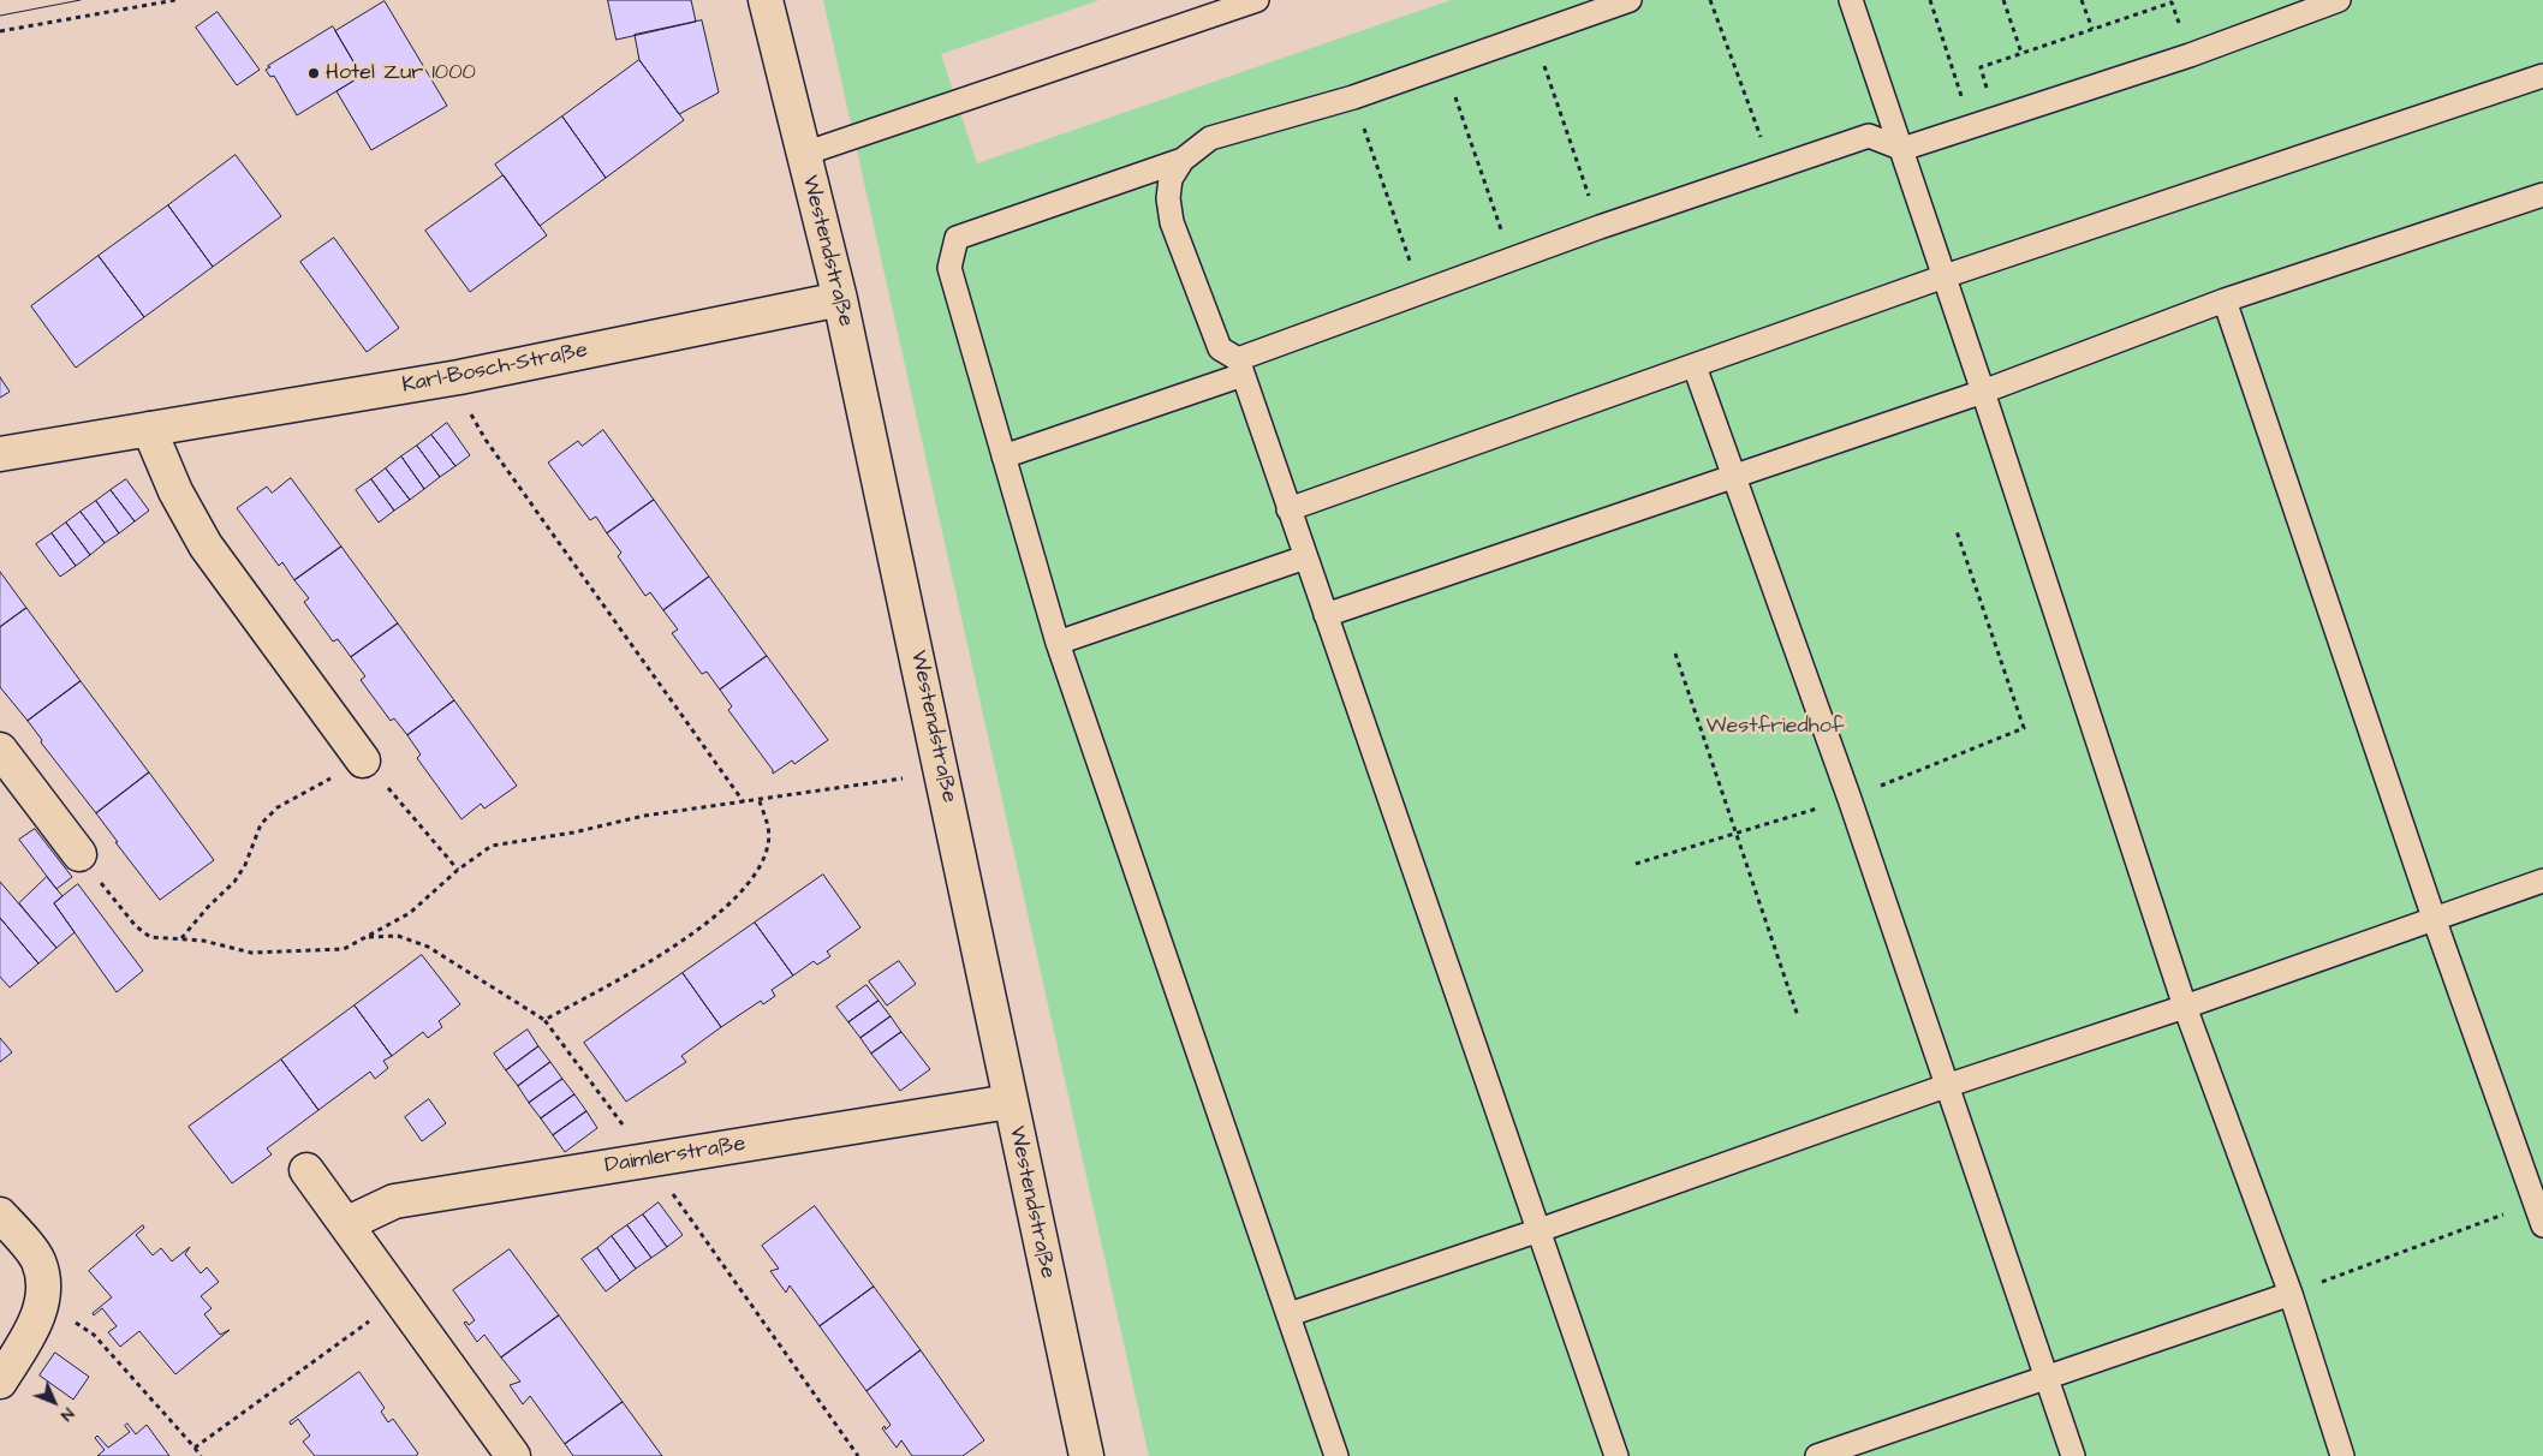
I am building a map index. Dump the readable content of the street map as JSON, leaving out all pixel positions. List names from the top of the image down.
{
  "streets": {
    "street": ["Westendstraße", "Karl-Bosch-Straße", "Daimlerstraße"]
  },
  "crossings": [
    ["Westendstraße", "Karl-Bosch-Straße"],
    ["Westendstraße", "Daimlerstraße"]
  ],
  "parks": ["Westfriedhof"],
  "places": ["Hotel Zur 1000"],
  "north": "bottom right"
}
